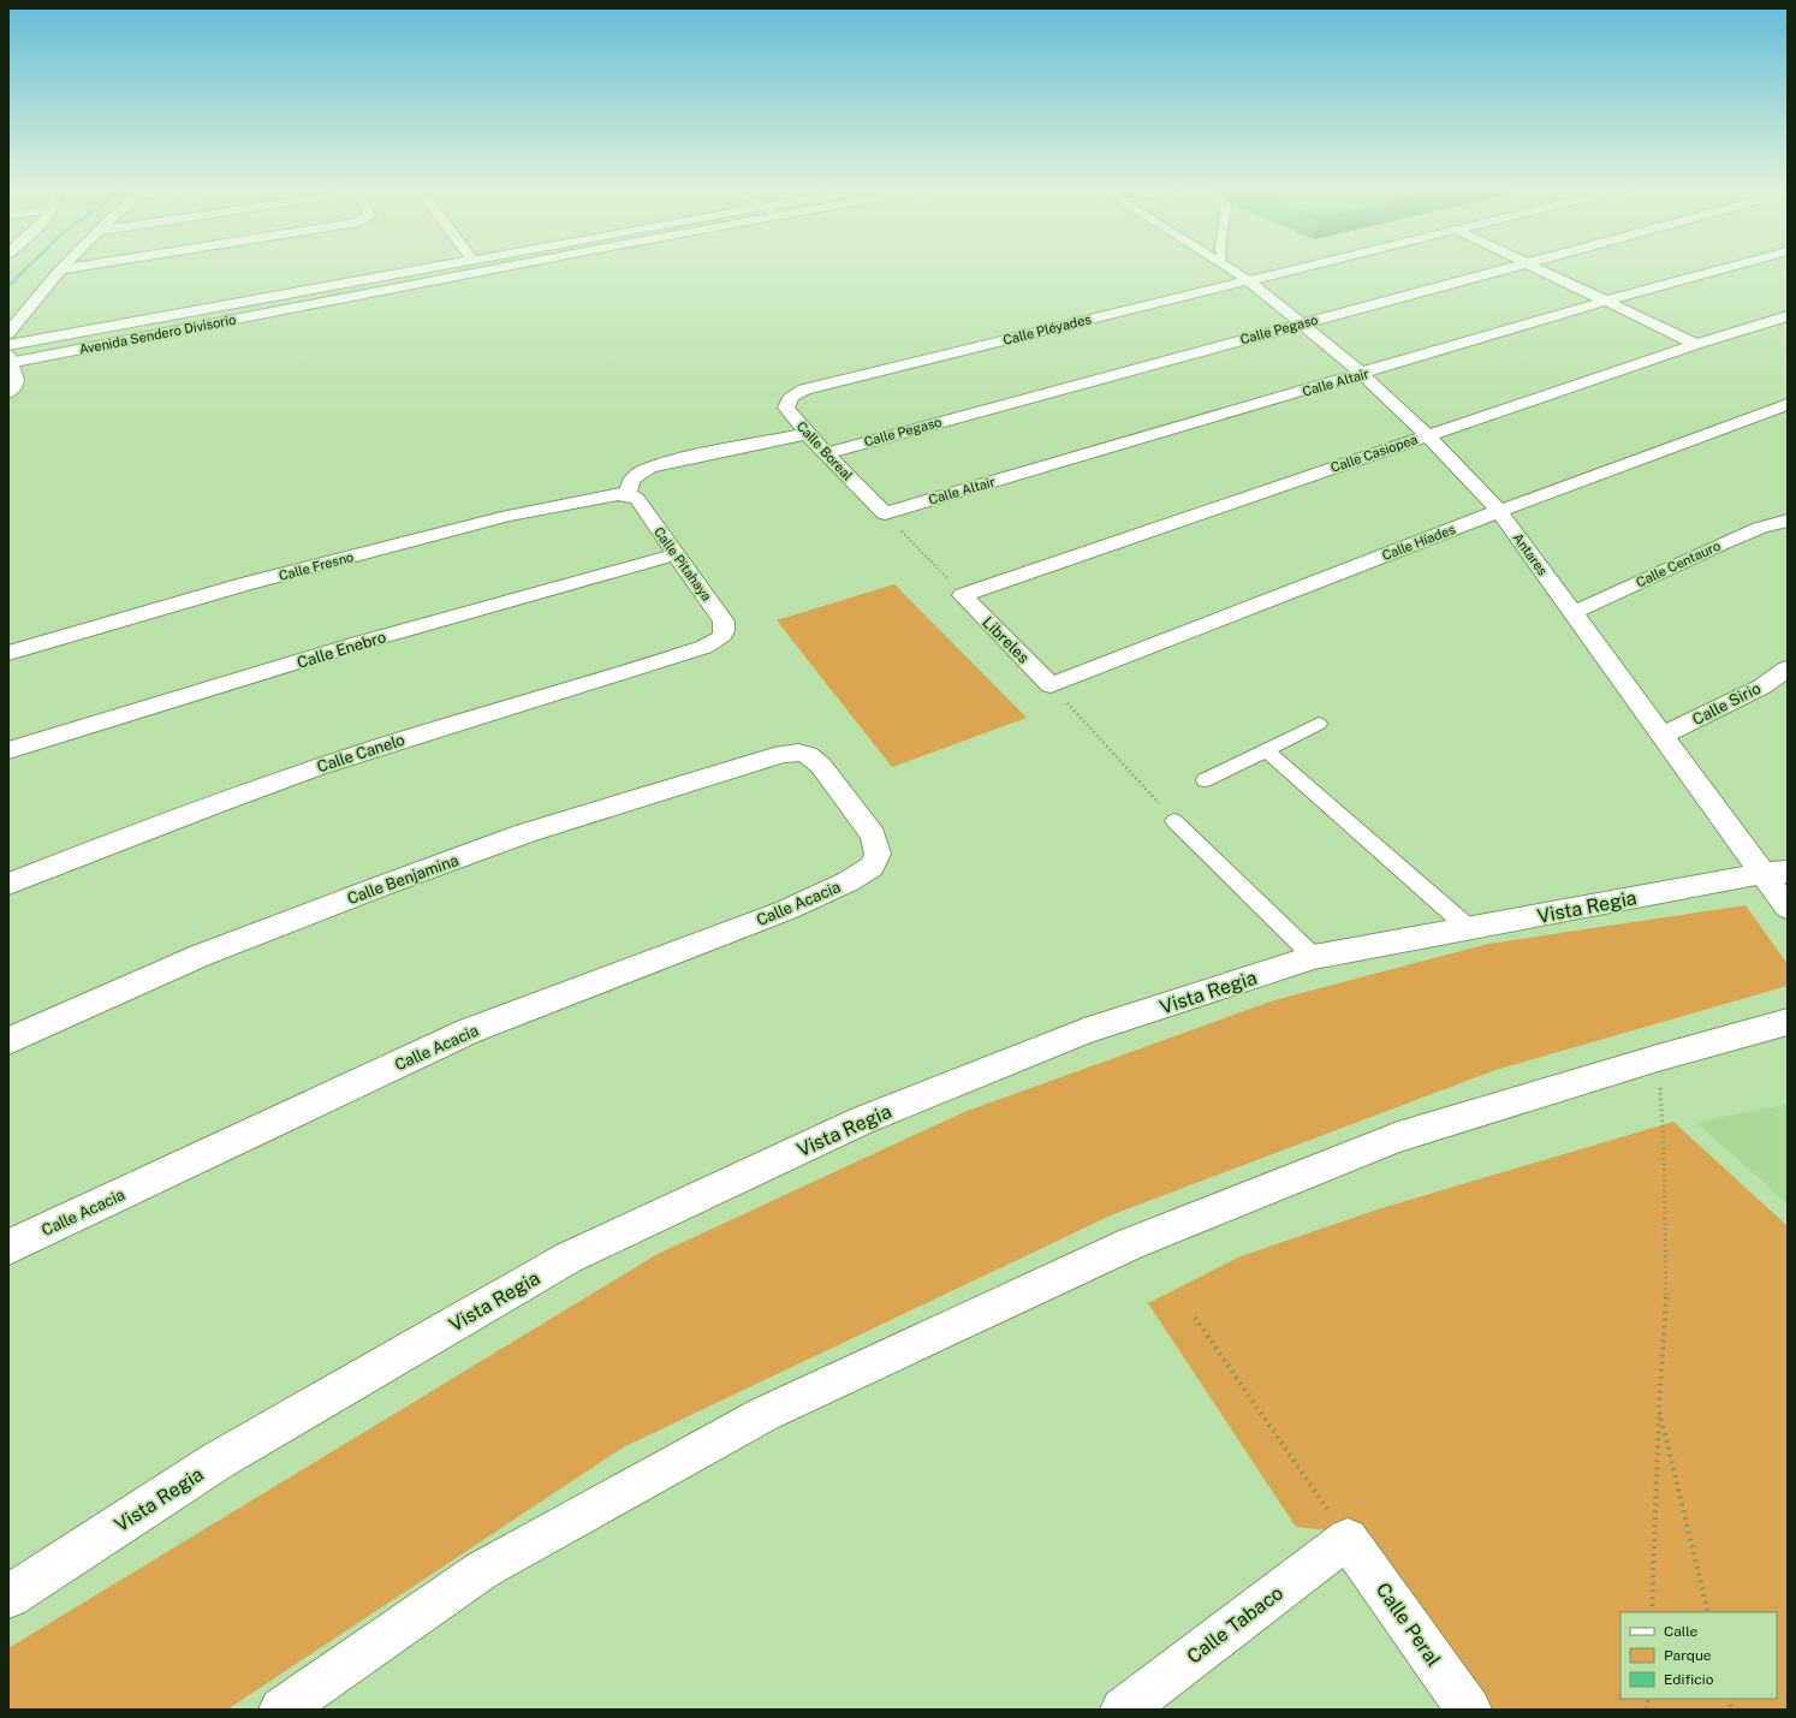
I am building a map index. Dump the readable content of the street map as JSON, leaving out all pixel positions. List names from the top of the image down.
{
  "streets": {
    "street": [
      "Calle Pléyades",
      "Calle Pegaso",
      "Avenida Sendero Divisorio",
      "Calle Altair",
      "Calle Boreal",
      "Calle Casiopea",
      "Calle Híades",
      "Antares",
      "Calle Pitahaya",
      "Calle Centauro",
      "Calle Fresno",
      "Libreles",
      "Calle Enebro",
      "Calle Sirio",
      "Calle Canelo",
      "Calle Benjamina",
      "Calle Acacia",
      "Vista Regia",
      "Calle Tabaco",
      "Calle Peral"
    ]
  },
  "crossings": [
    ["Calle Pléyades", "Calle Boreal"],
    ["Calle Pléyades", "Antares"],
    ["Calle Pegaso", "Calle Boreal"],
    ["Calle Pegaso", "Antares"],
    ["Calle Altair", "Calle Boreal"],
    ["Calle Altair", "Antares"],
    ["Calle Casiopea", "Antares"],
    ["Calle Casiopea", "Libreles"],
    ["Calle Híades", "Antares"],
    ["Calle Híades", "Libreles"],
    ["Antares", "Calle Centauro"],
    ["Antares", "Calle Sirio"],
    ["Antares", "Vista Regia"],
    ["Calle Pitahaya", "Calle Fresno"],
    ["Calle Pitahaya", "Calle Enebro"],
    ["Calle Pitahaya", "Calle Canelo"],
    ["Calle Benjamina", "Calle Acacia"],
    ["Calle Tabaco", "Calle Peral"]
  ],
  "legend": ["Calle", "Parque", "Edificio"]
}
